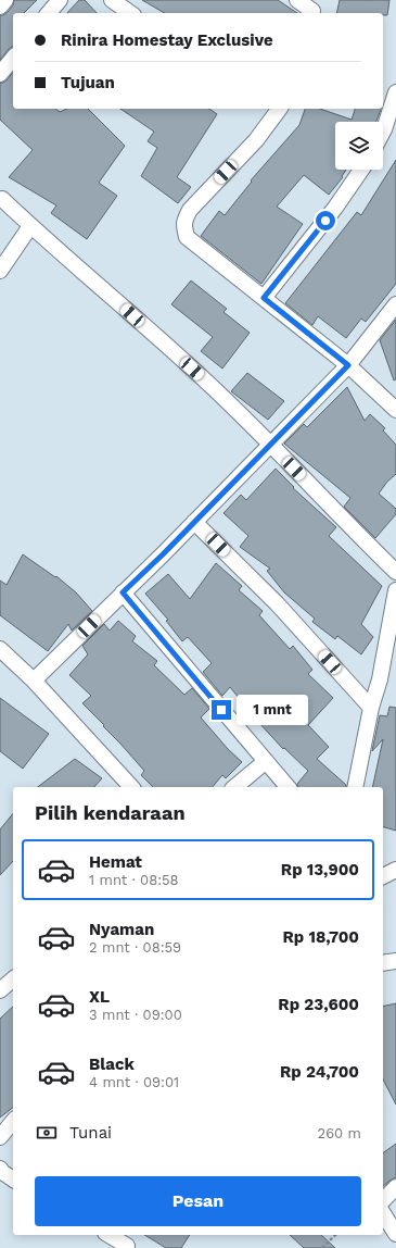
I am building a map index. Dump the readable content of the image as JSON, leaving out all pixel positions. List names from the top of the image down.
{
  "page": {
    "banner": ["Rinira Homestay Exclusive", "Tujuan"],
    "bubble": "1 mnt",
    "heading": "Pilih kendaraan",
    "list": [
      {
        "name": "Hemat",
        "note": "1 mnt · 08:58",
        "value": "Rp 13,900"
      },
      {
        "name": "Nyaman",
        "note": "2 mnt · 08:59",
        "value": "Rp 18,700"
      },
      {
        "name": "XL",
        "note": "3 mnt · 09:00",
        "value": "Rp 23,600"
      },
      {
        "name": "Black",
        "note": "4 mnt · 09:01",
        "value": "Rp 24,700"
      }
    ],
    "pay": ["Tunai", "260 m"],
    "buttons": "Pesan"
  }
}
